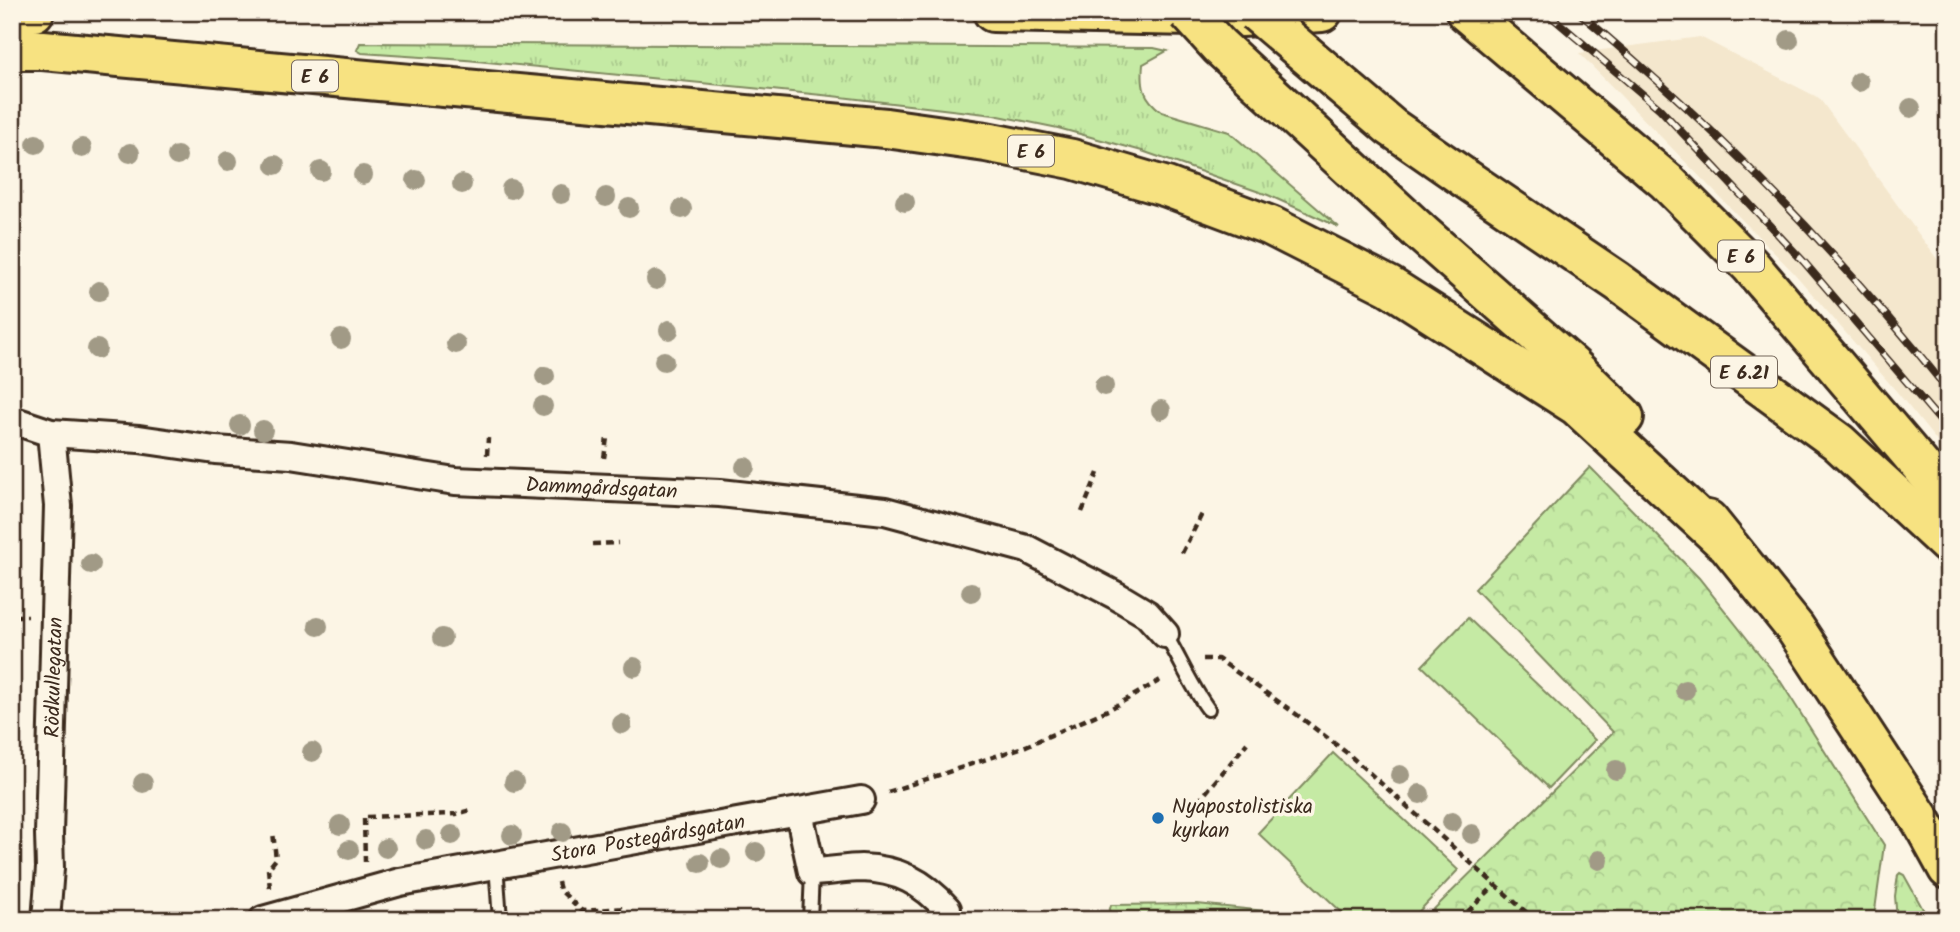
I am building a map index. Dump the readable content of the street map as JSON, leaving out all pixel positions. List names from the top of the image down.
{
  "streets": {
    "highway": ["E 6", "E 6.21"],
    "street": ["Dammgårdsgatan", "Rödkullegatan", "Stora Postegårdsgatan"]
  },
  "crossings": [
    ["Dammgårdsgatan", "Rödkullegatan"]
  ],
  "places": ["Nyapostolistiska kyrkan"]
}
